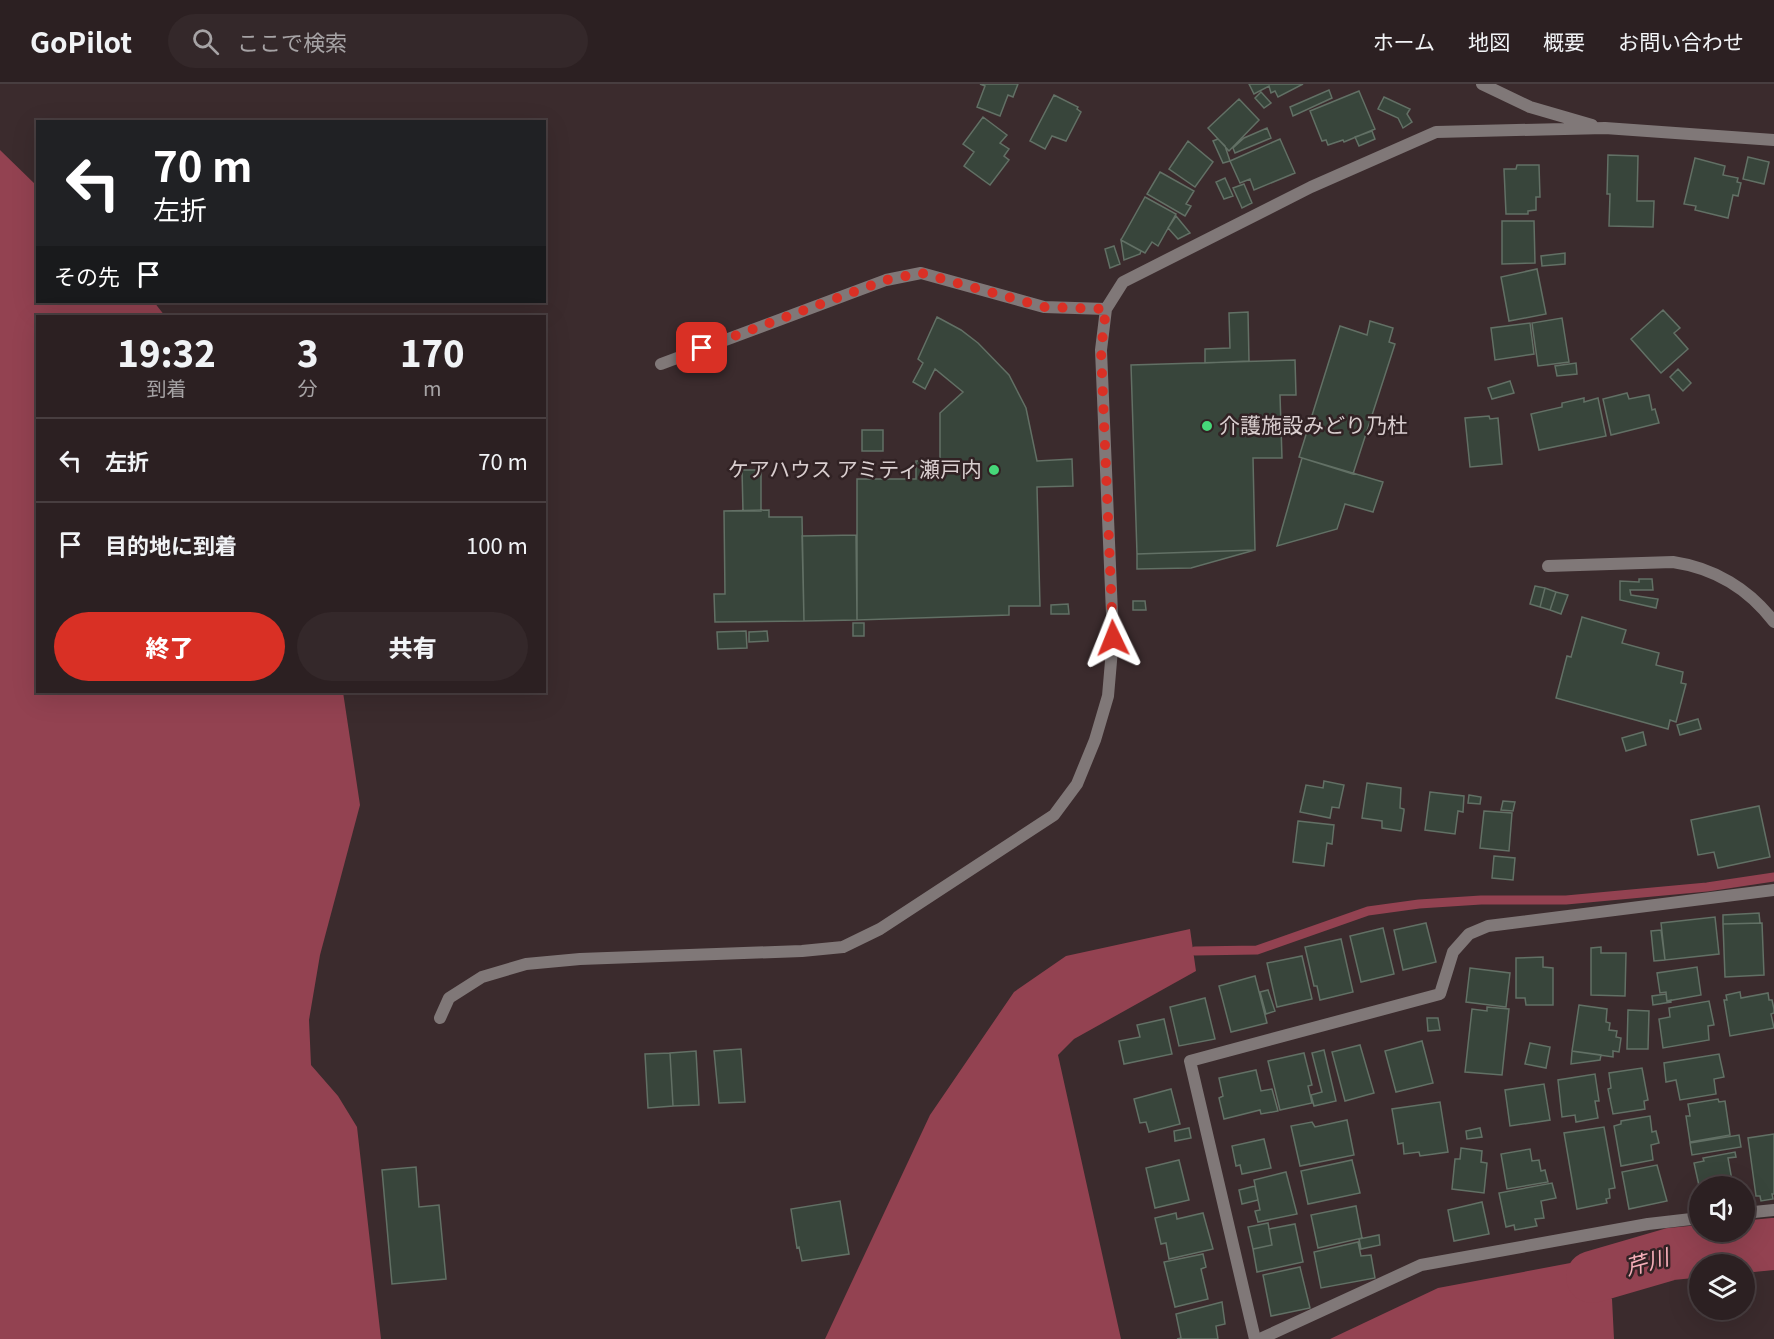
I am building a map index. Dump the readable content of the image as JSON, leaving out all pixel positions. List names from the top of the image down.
{
  "water": ["芹川"],
  "places": ["介護施設みどり乃杜", "ケアハウス アミティ瀬戸内"],
  "page": {
    "header": "GoPilot",
    "search": "ここで検索",
    "nav": [
      "ホーム",
      "地図",
      "概要",
      "お問い合わせ"
    ],
    "turn": ["70 m", "左折"],
    "then": "その先",
    "eta": [
      "19:32",
      "到着",
      "3",
      "分",
      "170",
      "m"
    ],
    "list": [
      {
        "name": "左折",
        "value": "70 m"
      },
      {
        "name": "目的地に到着",
        "value": "100 m"
      }
    ],
    "buttons": ["終了", "共有"]
  }
}
